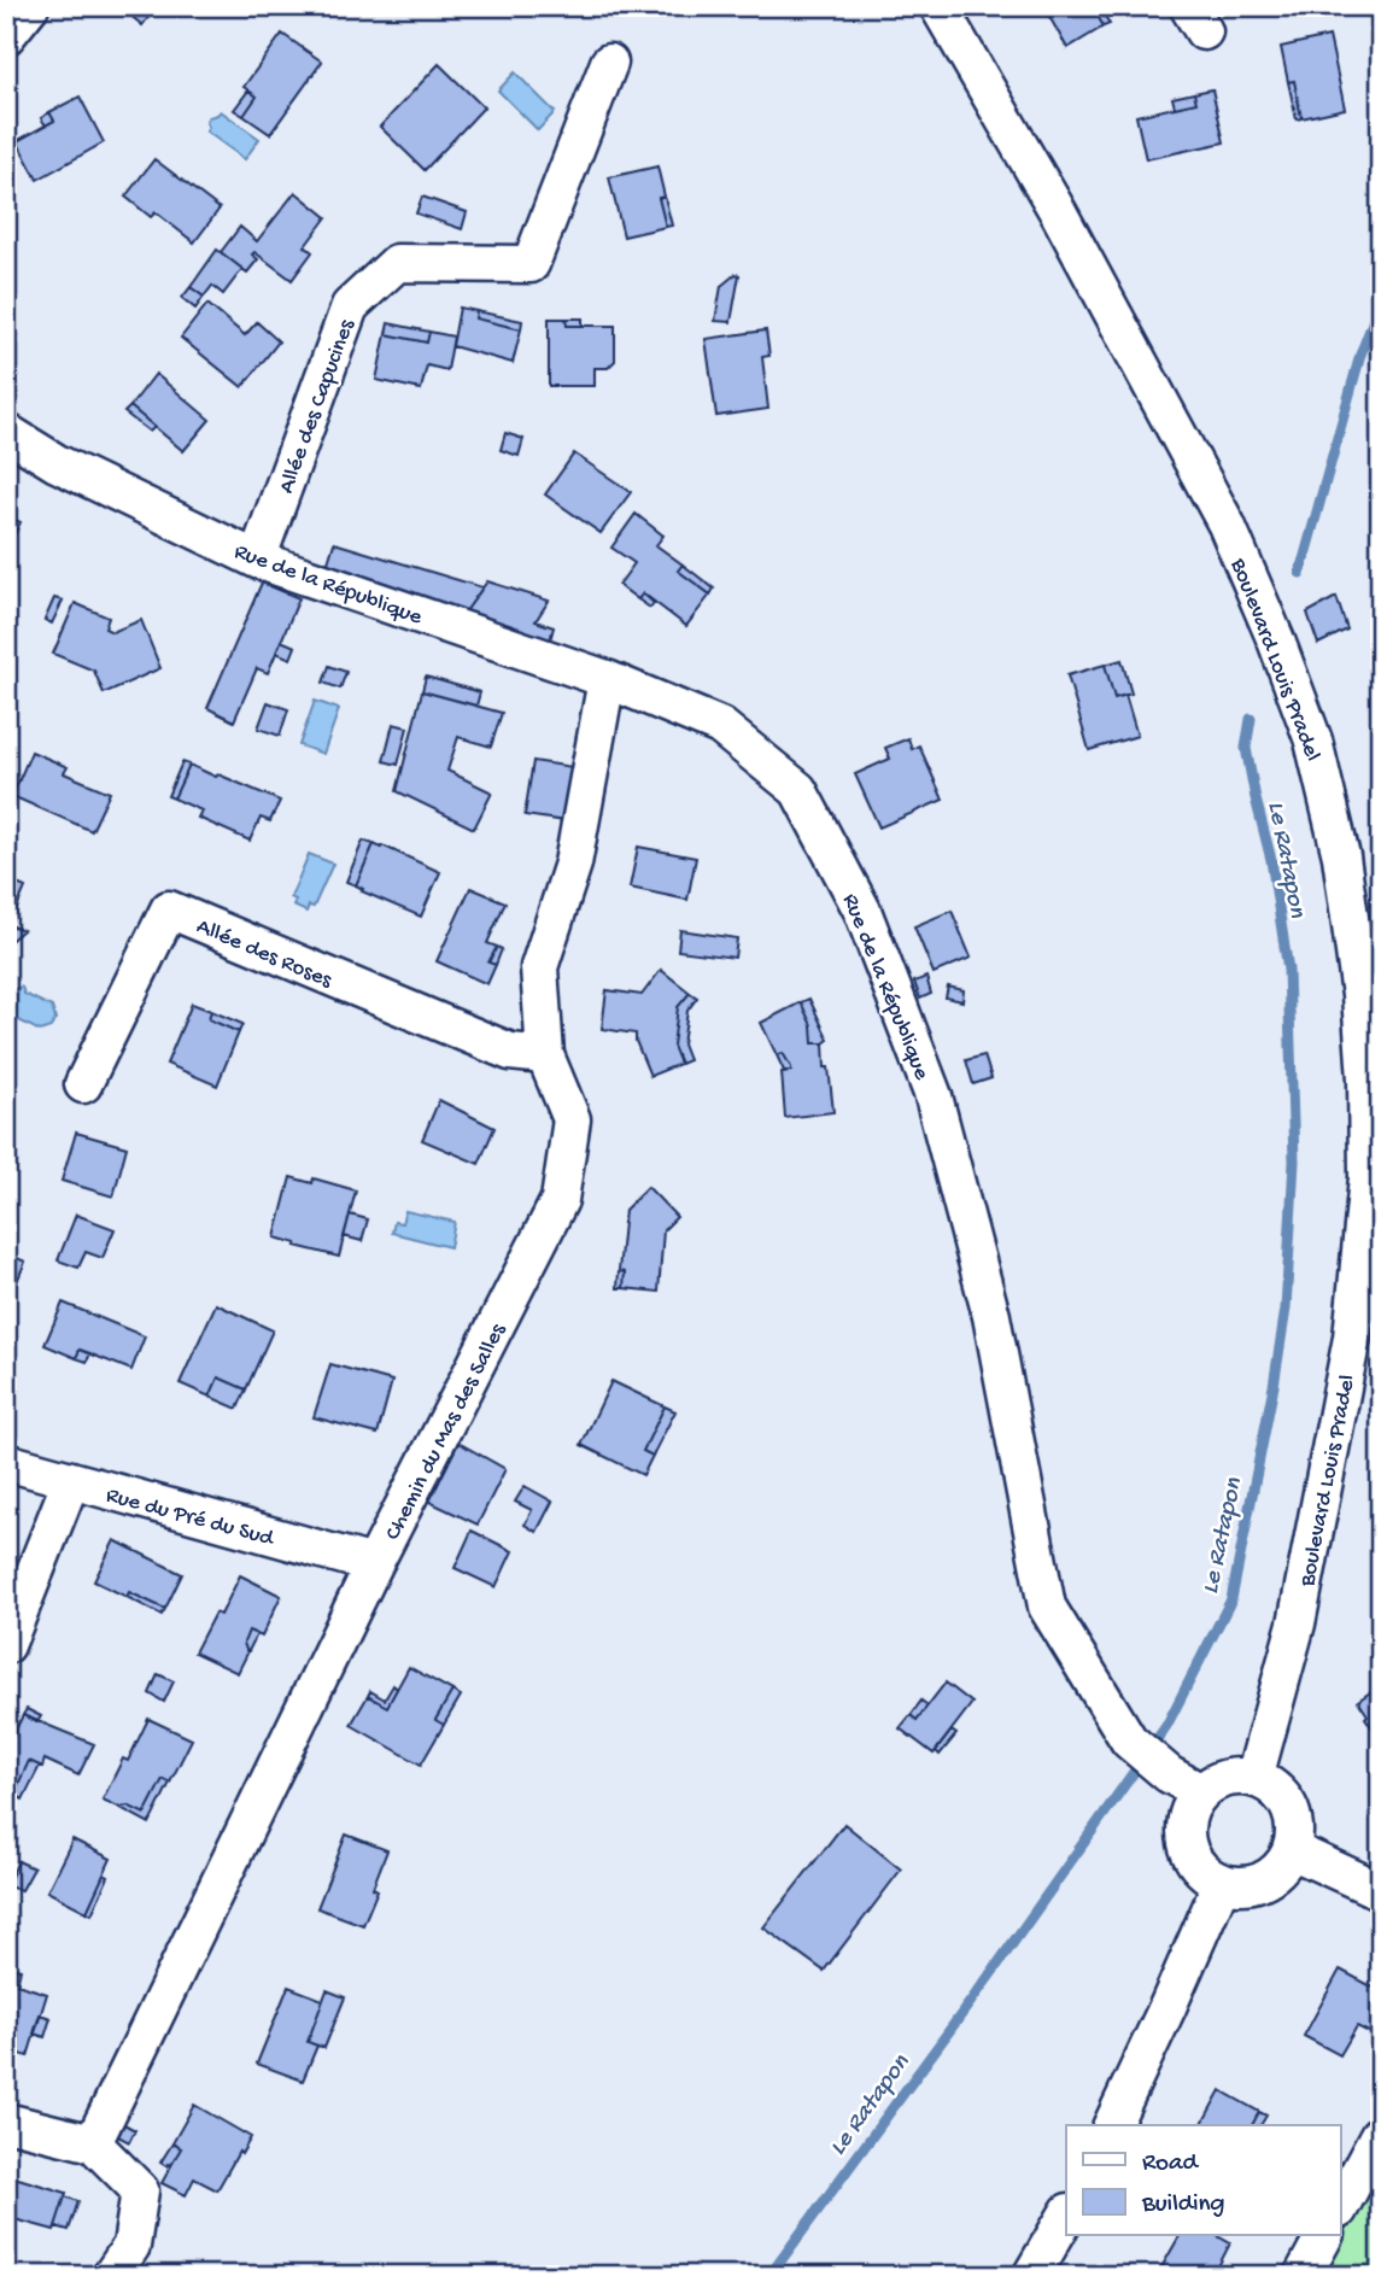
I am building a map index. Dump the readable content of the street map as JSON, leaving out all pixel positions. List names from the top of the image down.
{
  "streets": {
    "street": [
      "Allée des Capucines",
      "Rue de la République",
      "Boulevard Louis Pradel",
      "Allée des Roses",
      "Chemin du Mas des Salles",
      "Rue du Pré du Sud"
    ]
  },
  "crossings": [
    ["Allée des Capucines", "Rue de la République"],
    ["Rue de la République", "Boulevard Louis Pradel"],
    ["Rue de la République", "Chemin du Mas des Salles"],
    ["Allée des Roses", "Chemin du Mas des Salles"],
    ["Chemin du Mas des Salles", "Rue du Pré du Sud"]
  ],
  "water": ["Le Ratapon"],
  "legend": ["Road", "Building"]
}
